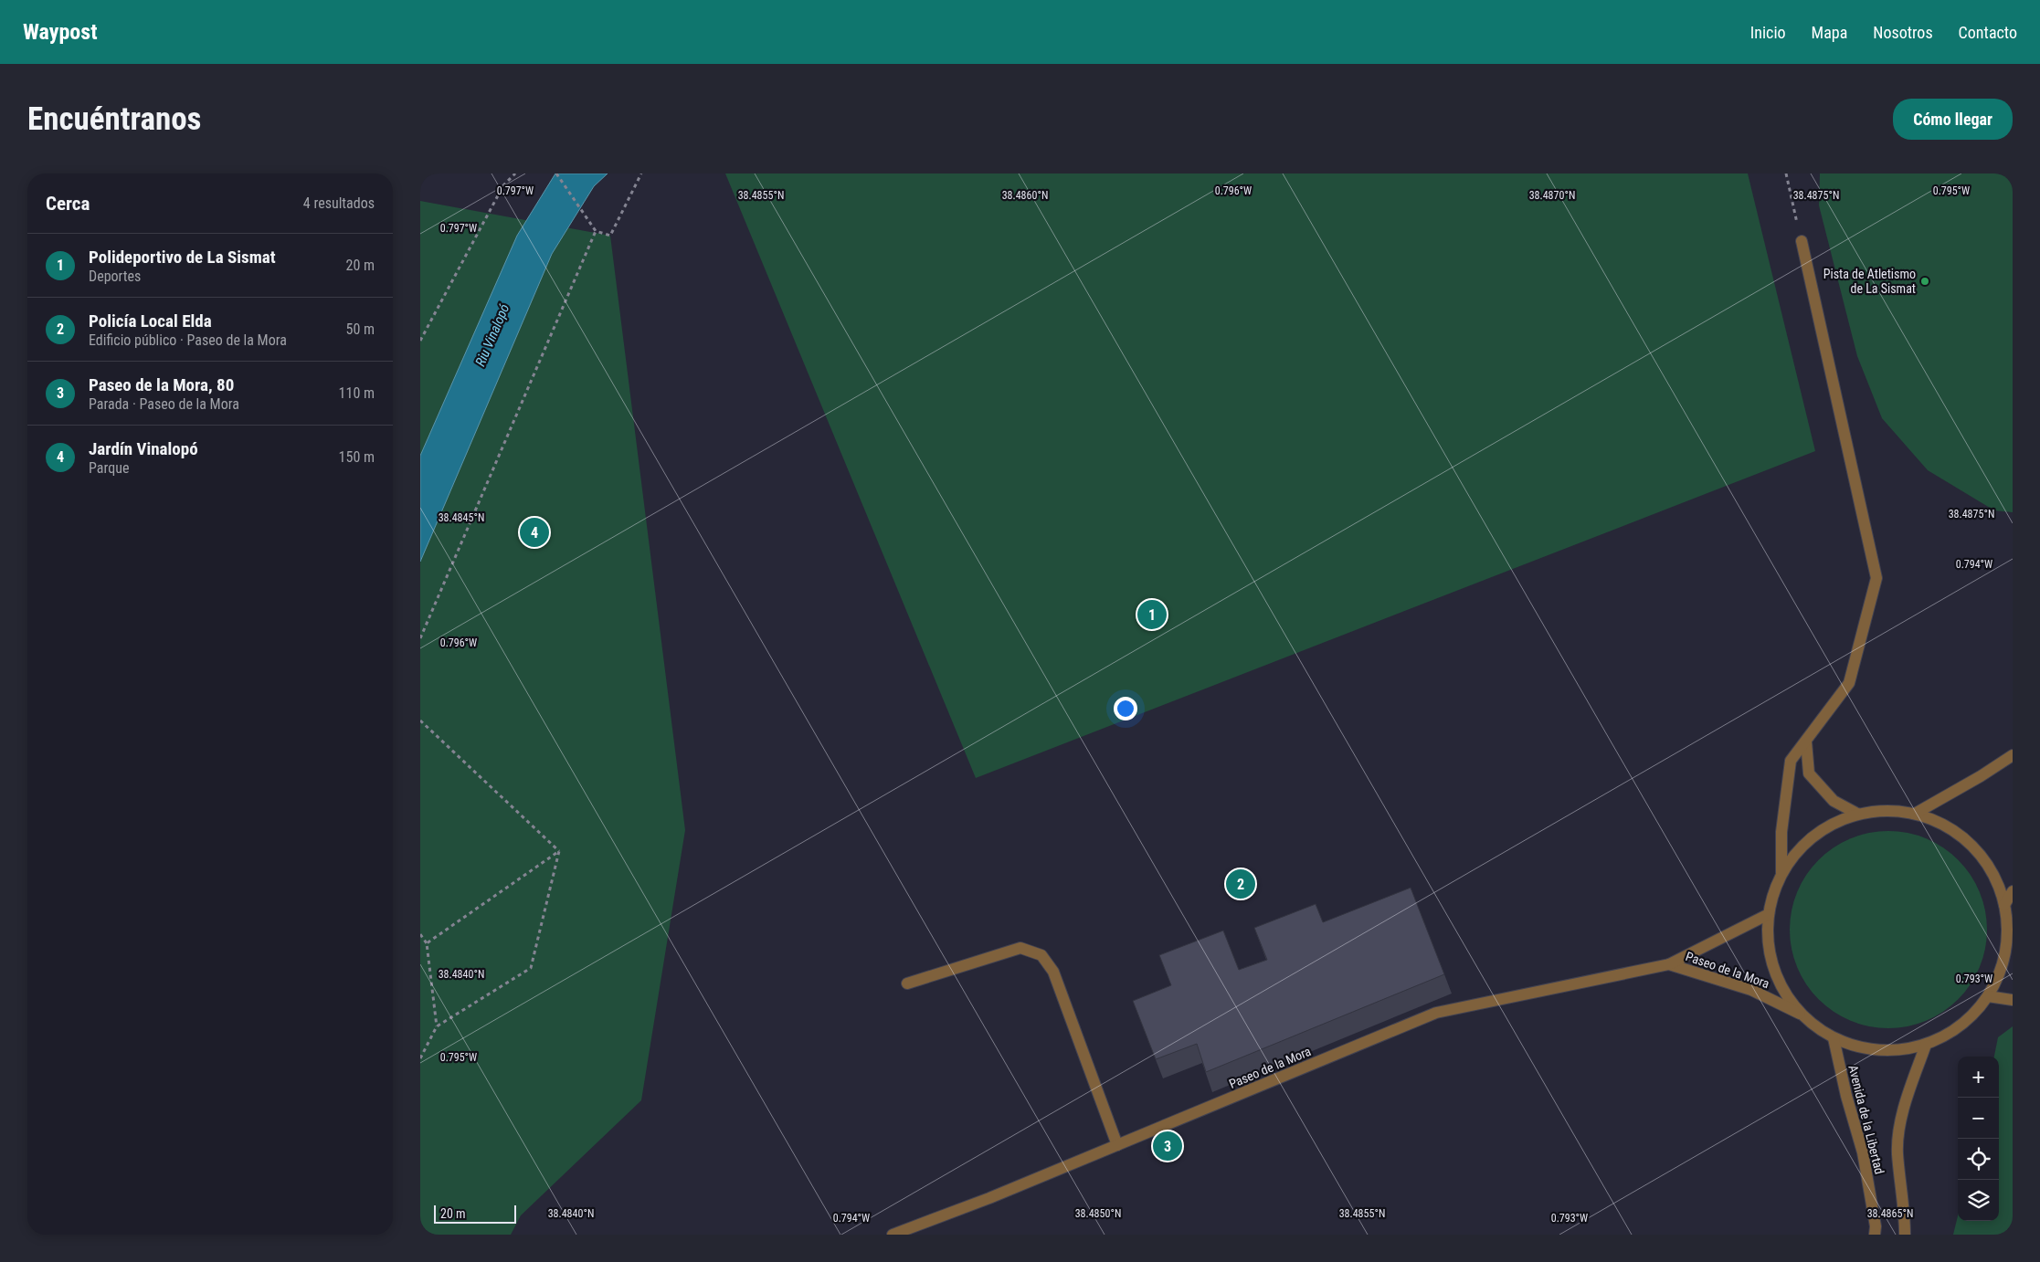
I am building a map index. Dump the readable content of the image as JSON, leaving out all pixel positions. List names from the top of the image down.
{
  "streets": {
    "street": ["Paseo de la Mora", "Avenida de la Libertad"]
  },
  "water": ["Riu Vinalopó"],
  "places": ["Pista de Atletismo de La Sismat"],
  "scale_bar": "20 m",
  "page": {
    "header": "Waypost",
    "nav": [
      "Inicio",
      "Mapa",
      "Nosotros",
      "Contacto"
    ],
    "buttons": "Cómo llegar",
    "title": "Encuéntranos",
    "heading": ["Cerca", "4 resultados"],
    "list": [
      {
        "mark": "1",
        "name": "Polideportivo de La Sismat",
        "note": "Deportes",
        "value": "20 m"
      },
      {
        "mark": "2",
        "name": "Policía Local Elda",
        "note": "Edificio público · Paseo de la Mora",
        "value": "50 m"
      },
      {
        "mark": "3",
        "name": "Paseo de la Mora, 80",
        "note": "Parada · Paseo de la Mora",
        "value": "110 m"
      },
      {
        "mark": "4",
        "name": "Jardín Vinalopó",
        "note": "Parque",
        "value": "150 m"
      }
    ],
    "pins": [
      "4",
      "1",
      "2",
      "3"
    ],
    "map_buttons": ["+", "−"],
    "scale": "20 m"
  },
  "coordinates": [
    "0.796°W",
    "0.795°W",
    "0.797°W",
    "38.4875°N",
    "38.4855°N",
    "38.4860°N",
    "38.4870°N",
    "38.4845°N",
    "0.794°W",
    "38.4840°N",
    "0.793°W",
    "38.4850°N",
    "38.4865°N"
  ]
}
